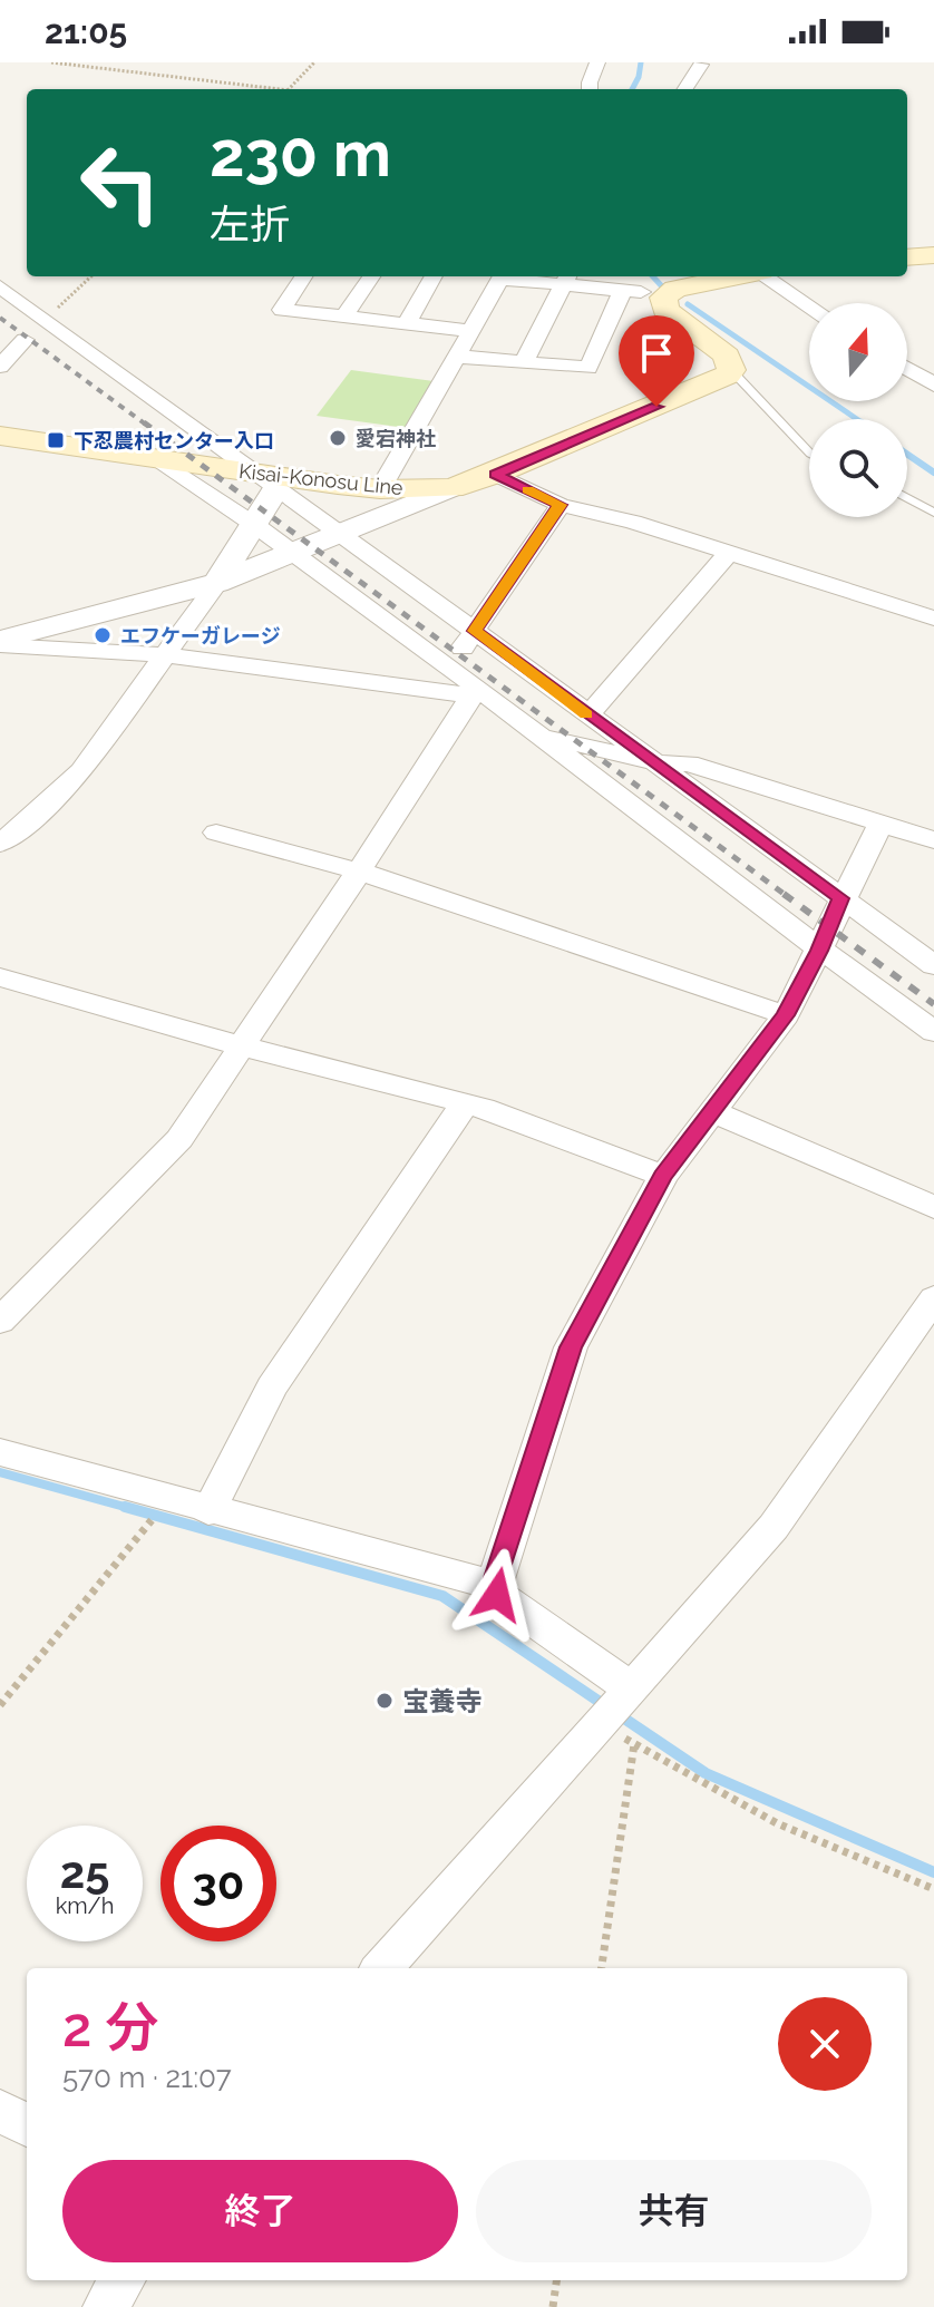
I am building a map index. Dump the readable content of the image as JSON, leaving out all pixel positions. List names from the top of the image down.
{
  "streets": {
    "main road": ["Kisai-Konosu Line"]
  },
  "places": {
    "other": ["愛宕神社", "エフケーガレージ", "宝養寺"],
    "transit": ["下忍農村センター入口"]
  },
  "north": "top",
  "page": {
    "status": "21:05",
    "turn": ["230 m", "左折"],
    "speed": "25 km/h",
    "limit": "30",
    "heading": ["2 分", "570 m · 21:07"],
    "buttons": ["終了", "共有"]
  }
}
